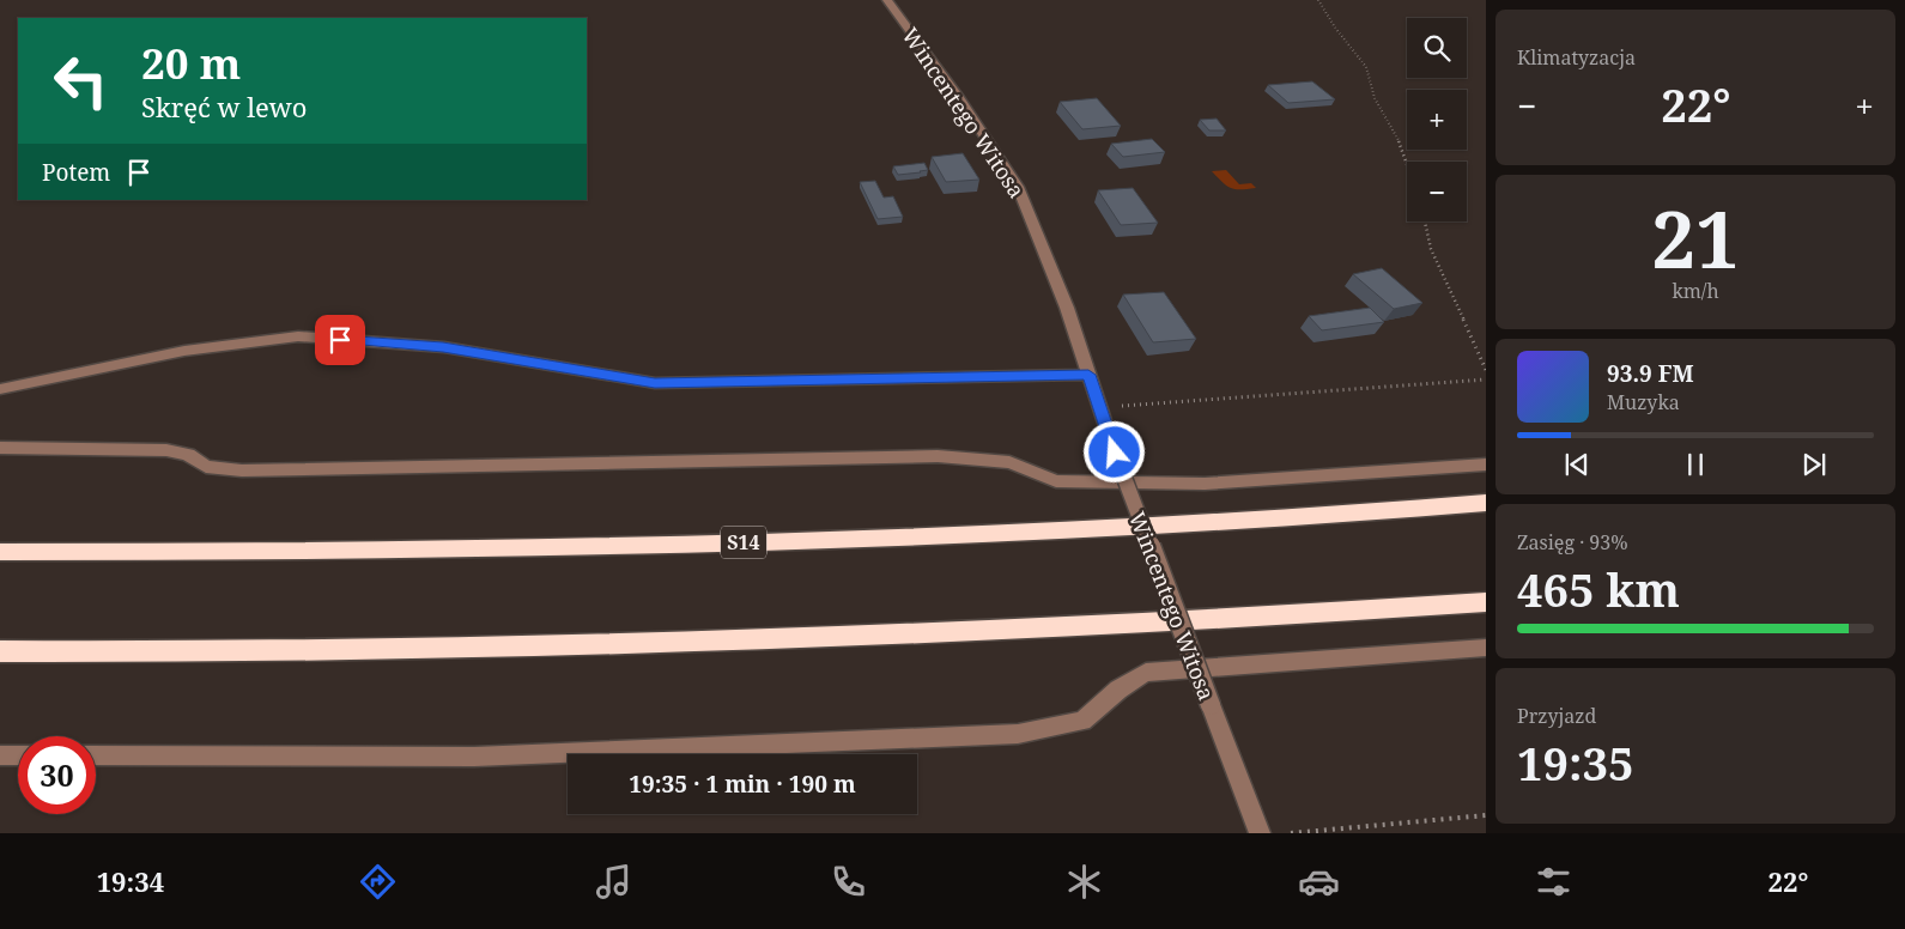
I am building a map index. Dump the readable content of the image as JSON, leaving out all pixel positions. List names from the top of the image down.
{
  "streets": {
    "highway": ["S14"],
    "street": ["Wincentego Witosa"]
  },
  "page": {
    "tile": [
      "Klimatyzacja",
      ["21", "km/h"],
      ["Zasięg · 93%", "465 km"],
      ["Przyjazd", "19:35"]
    ],
    "map_buttons": ["+", "−"],
    "turn": ["20 m", "Skręć w lewo"],
    "heat": ["−", "22°", "+"],
    "then": "Potem",
    "song": ["93.9 FM", "Muzyka"],
    "limit": "30",
    "trip": "19:35 · 1 min · 190 m",
    "tabs": ["19:34", "22°"]
  }
}
